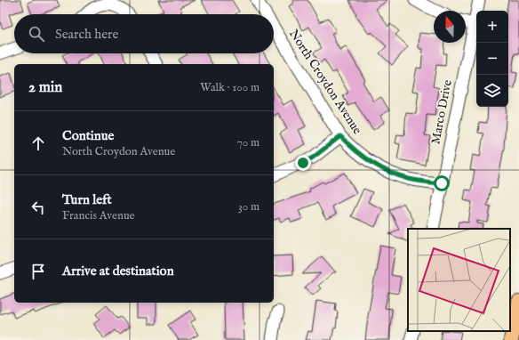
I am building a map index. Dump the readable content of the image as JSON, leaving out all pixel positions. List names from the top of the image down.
{
  "streets": {
    "street": ["North Croydon Avenue", "Marco Drive"]
  },
  "crossings": [
    ["North Croydon Avenue", "Marco Drive"]
  ],
  "north": "top",
  "page": {
    "map_buttons": ["+", "−"],
    "search": "Search here",
    "heading": ["2 min", "Walk · 100 m"],
    "list": [
      ["Continue", "North Croydon Avenue", "70 m"],
      ["Turn left", "Francis Avenue", "30 m"],
      "Arrive at destination"
    ]
  }
}
